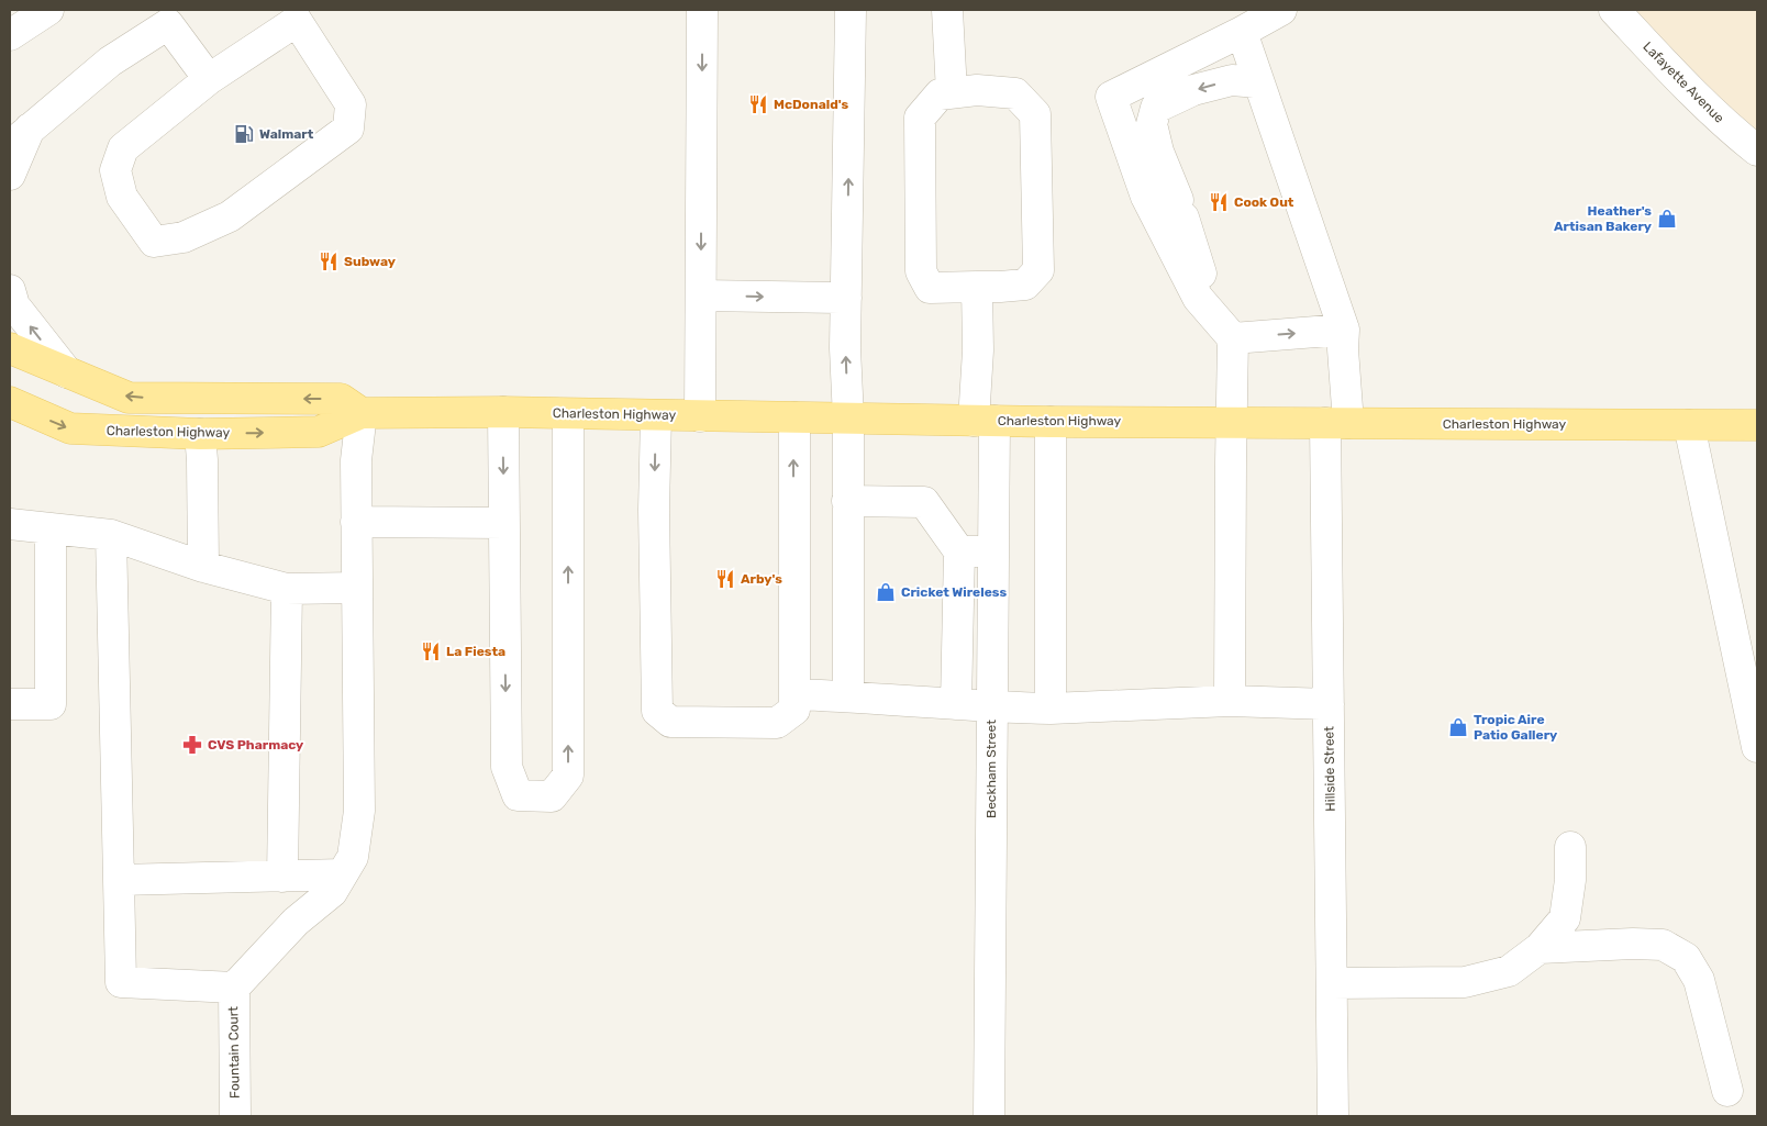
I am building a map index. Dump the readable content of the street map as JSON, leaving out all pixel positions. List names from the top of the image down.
{
  "streets": {
    "main road": ["Charleston Highway"],
    "street": [
      "Lafayette Avenue",
      "Beckham Street",
      "Hillside Street",
      "Fountain Court"
    ]
  },
  "crossings": [
    ["Charleston Highway", "Beckham Street"],
    ["Charleston Highway", "Hillside Street"]
  ],
  "places": {
    "restaurant": [
      "McDonald's",
      "Cook Out",
      "Subway",
      "Arby's",
      "La Fiesta"
    ],
    "fuel station": ["Walmart"],
    "shop": ["Heather's Artisan Bakery", "Cricket Wireless", "Tropic Aire Patio Gallery"],
    "pharmacy": ["CVS Pharmacy"]
  }
}
